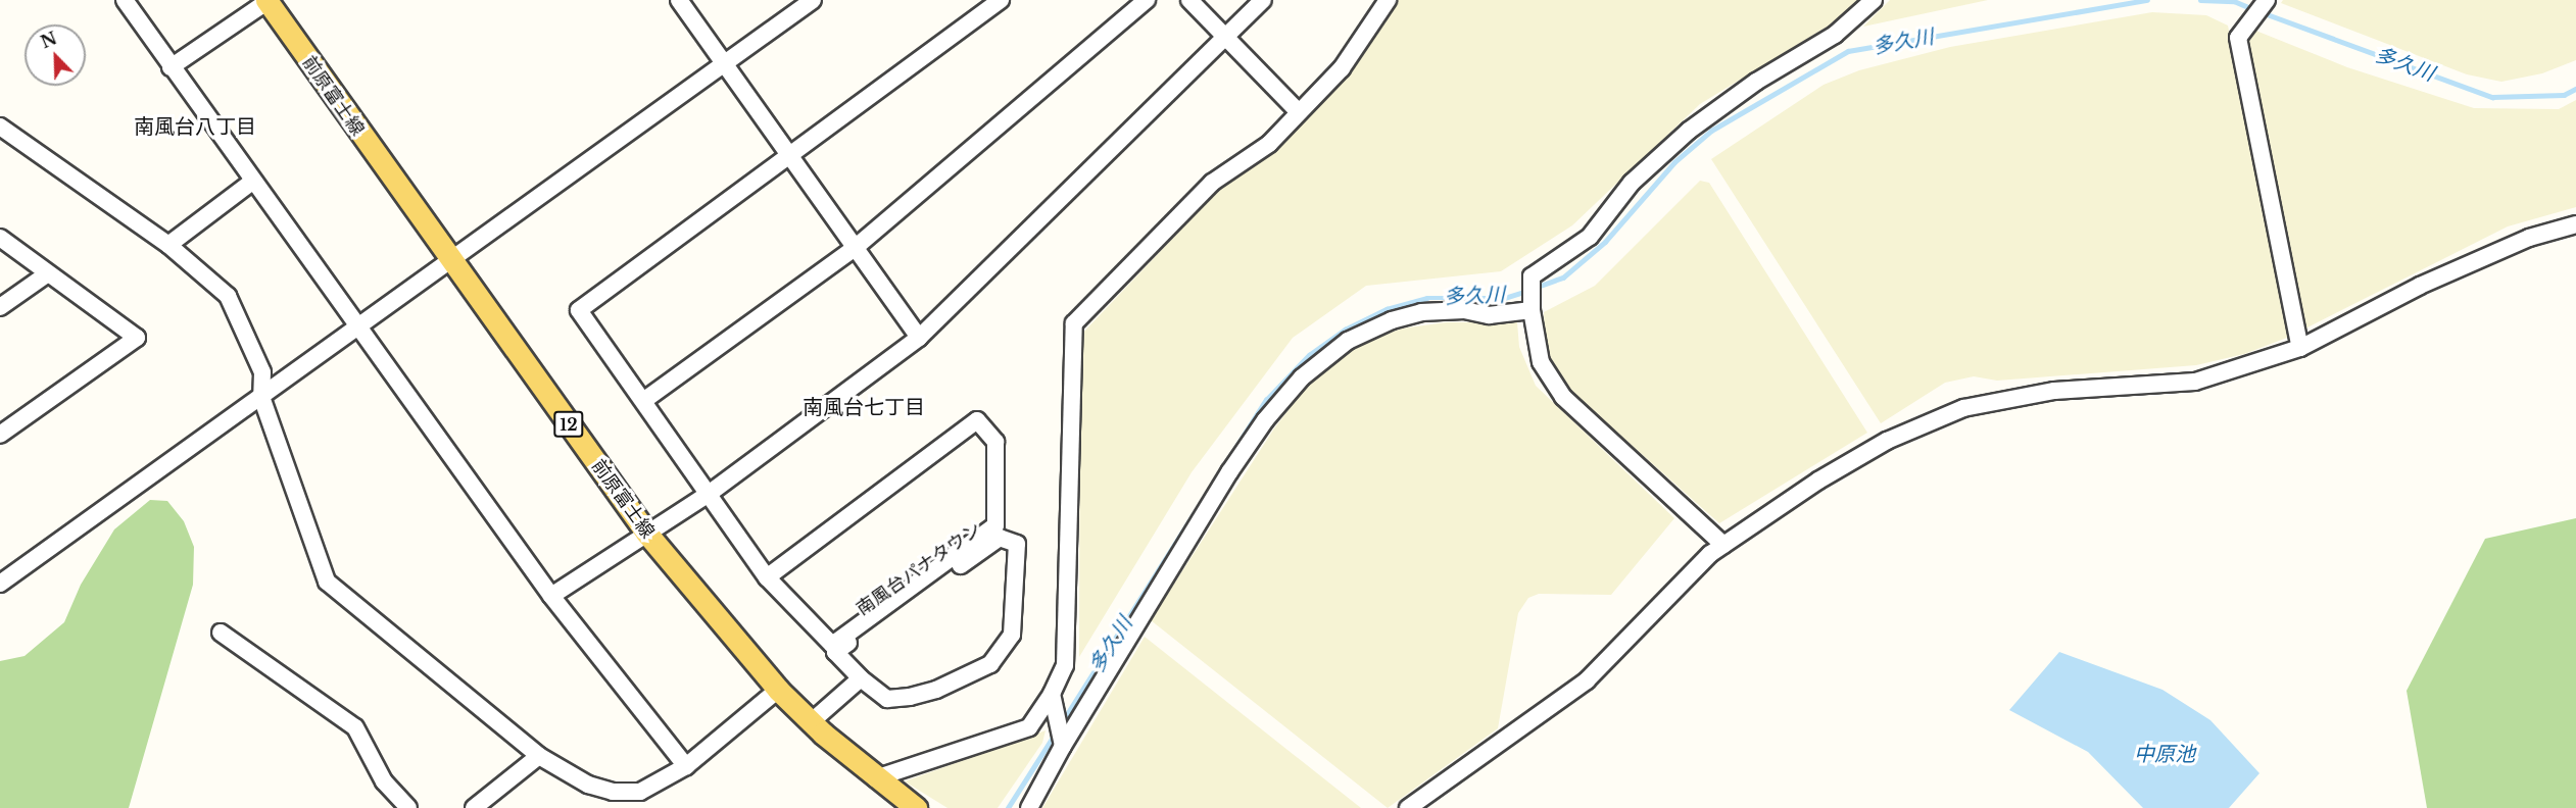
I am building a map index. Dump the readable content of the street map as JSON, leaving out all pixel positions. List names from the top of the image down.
{
  "streets": {
    "main road": ["前原富士線", "12"],
    "street": ["南風台パナタウン"]
  },
  "districts": ["南風台八丁目", "南風台七丁目"],
  "water": ["多久川", "中原池"],
  "north": "top left"
}
